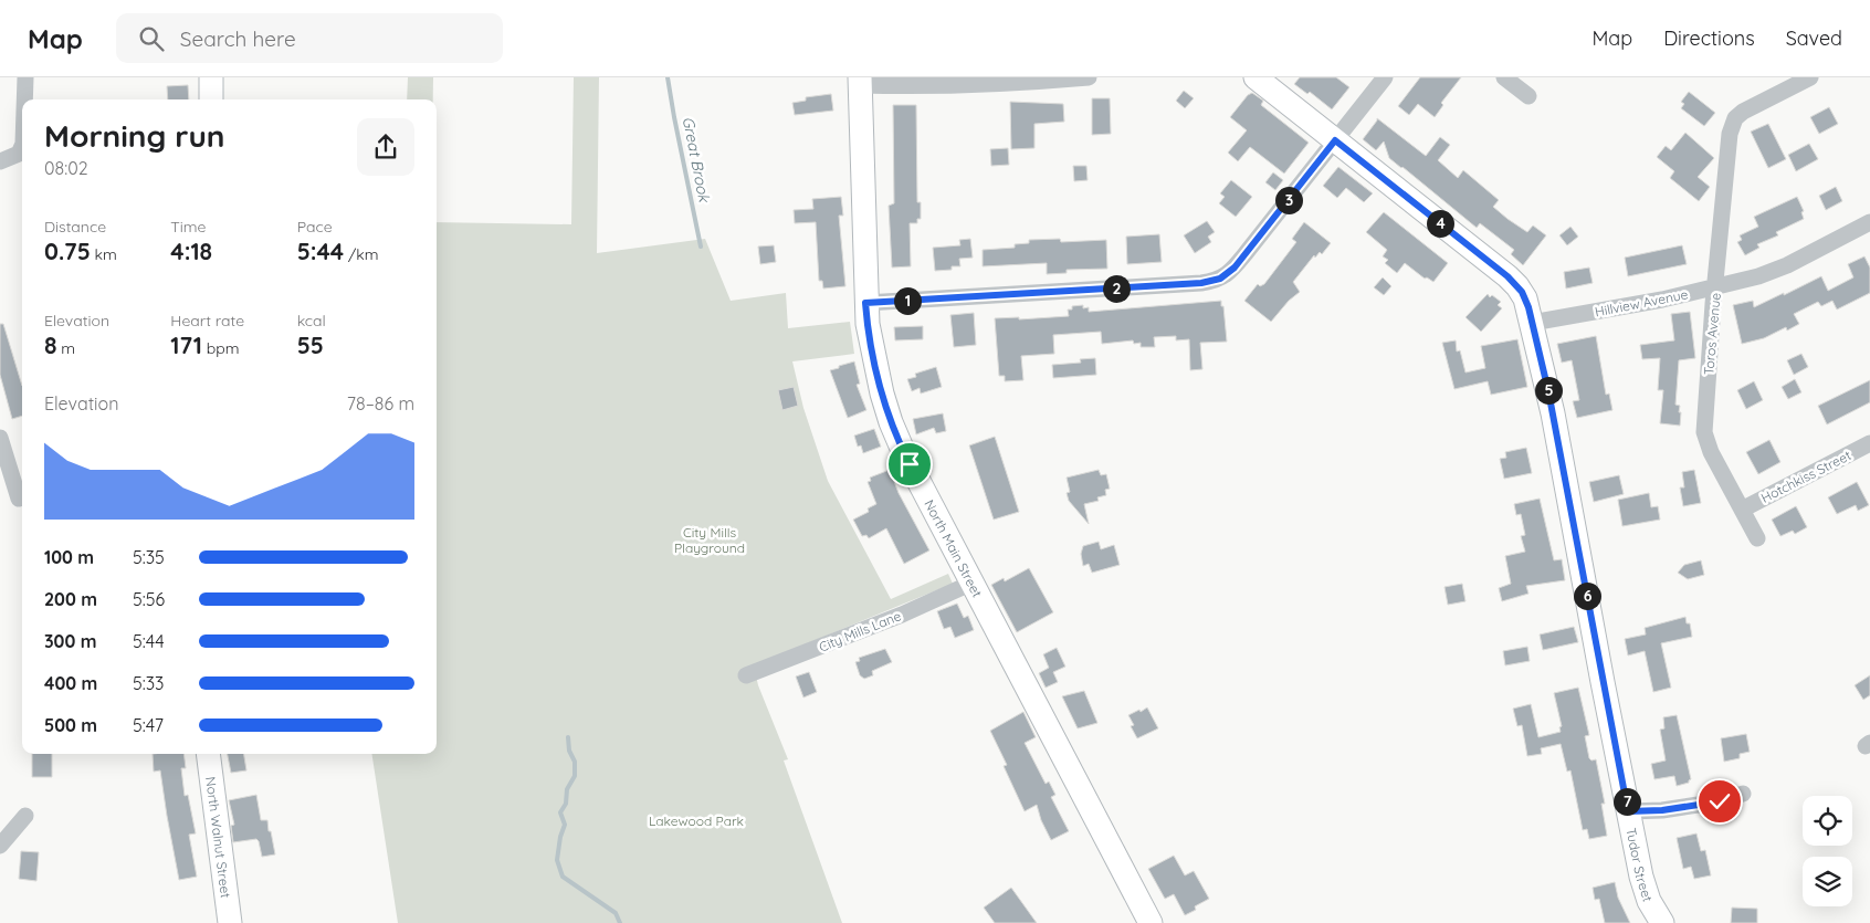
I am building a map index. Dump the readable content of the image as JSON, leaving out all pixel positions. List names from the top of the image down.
{
  "streets": {
    "street": [
      "Hillview Avenue",
      "Toros Avenue",
      "Hotchkiss Street",
      "North Main Street",
      "City Mills Lane",
      "North Walnut Street",
      "Tudor Street"
    ]
  },
  "crossings": [
    ["Hillview Avenue", "Toros Avenue"],
    ["Hillview Avenue", "Tudor Street"],
    ["Toros Avenue", "Hotchkiss Street"],
    ["North Main Street", "City Mills Lane"]
  ],
  "water": ["Great Brook"],
  "parks": ["City Mills Playground", "Lakewood Park"],
  "page": {
    "header": "Map",
    "search": "Search here",
    "nav": ["Map", "Directions", "Saved"],
    "heading": ["Morning run", "08:02"],
    "pins": [
      "3",
      "4",
      "2",
      "1",
      "5",
      "6",
      "7"
    ],
    "stats": [
      ["Distance", "0.75 km"],
      ["Time", "4:18"],
      ["Pace", "5:44 /km"],
      ["Elevation", "8 m"],
      ["Heart rate", "171 bpm"],
      ["kcal", "55"]
    ],
    "chart": ["Elevation", "78–86 m"],
    "list": [
      {
        "name": "100 m",
        "note": "5:35"
      },
      {
        "name": "200 m",
        "note": "5:56"
      },
      {
        "name": "300 m",
        "note": "5:44"
      },
      {
        "name": "400 m",
        "note": "5:33"
      },
      {
        "name": "500 m",
        "note": "5:47"
      }
    ]
  }
}
